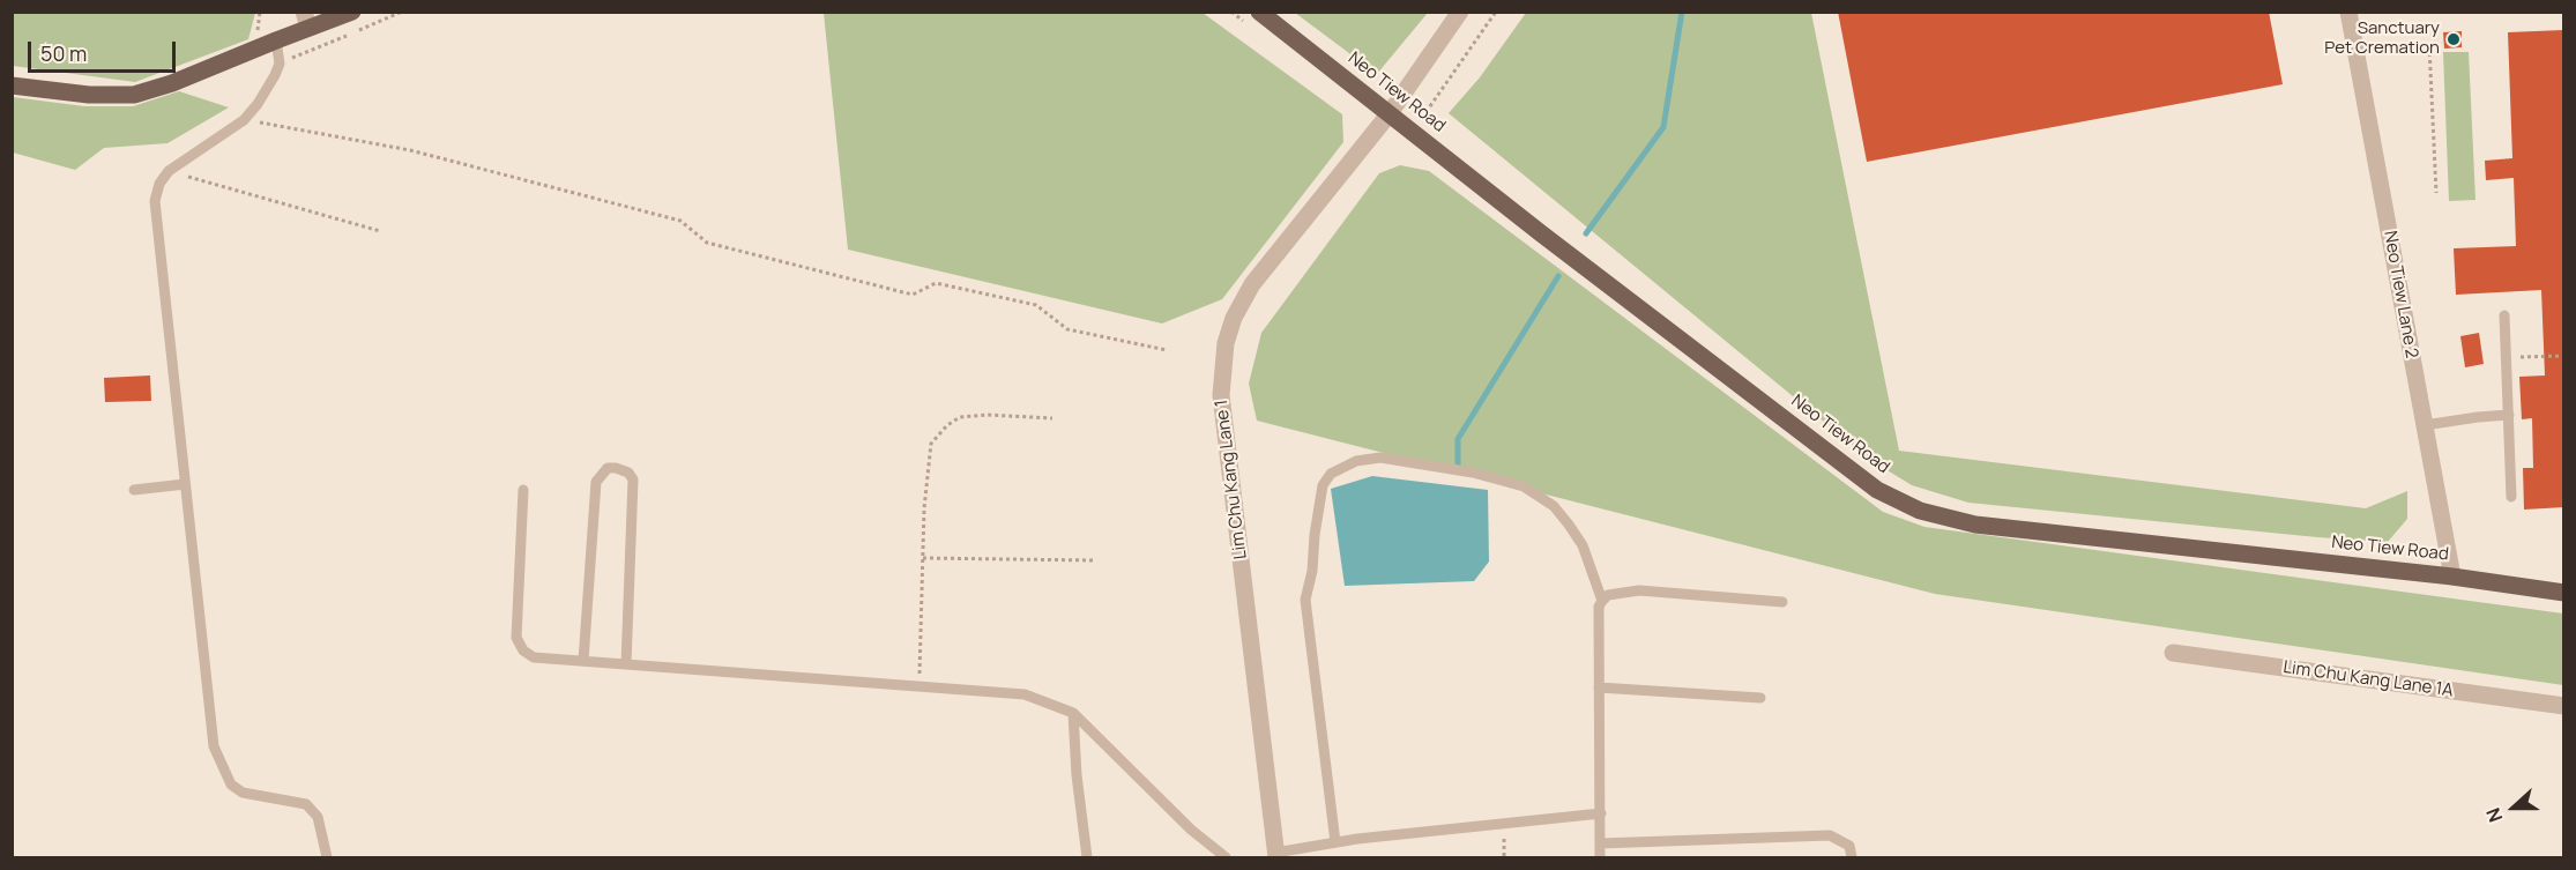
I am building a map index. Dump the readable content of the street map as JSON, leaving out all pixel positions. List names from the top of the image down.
{
  "streets": {
    "main road": ["Neo Tiew Road"],
    "street": ["Neo Tiew Lane 2", "Lim Chu Kang Lane 1", "Lim Chu Kang Lane 1A"]
  },
  "crossings": [
    ["Neo Tiew Road", "Neo Tiew Lane 2"],
    ["Neo Tiew Road", "Lim Chu Kang Lane 1"]
  ],
  "places": ["Sanctuary Pet Cremation"],
  "scale_bar": "50 m",
  "north": "left"
}
